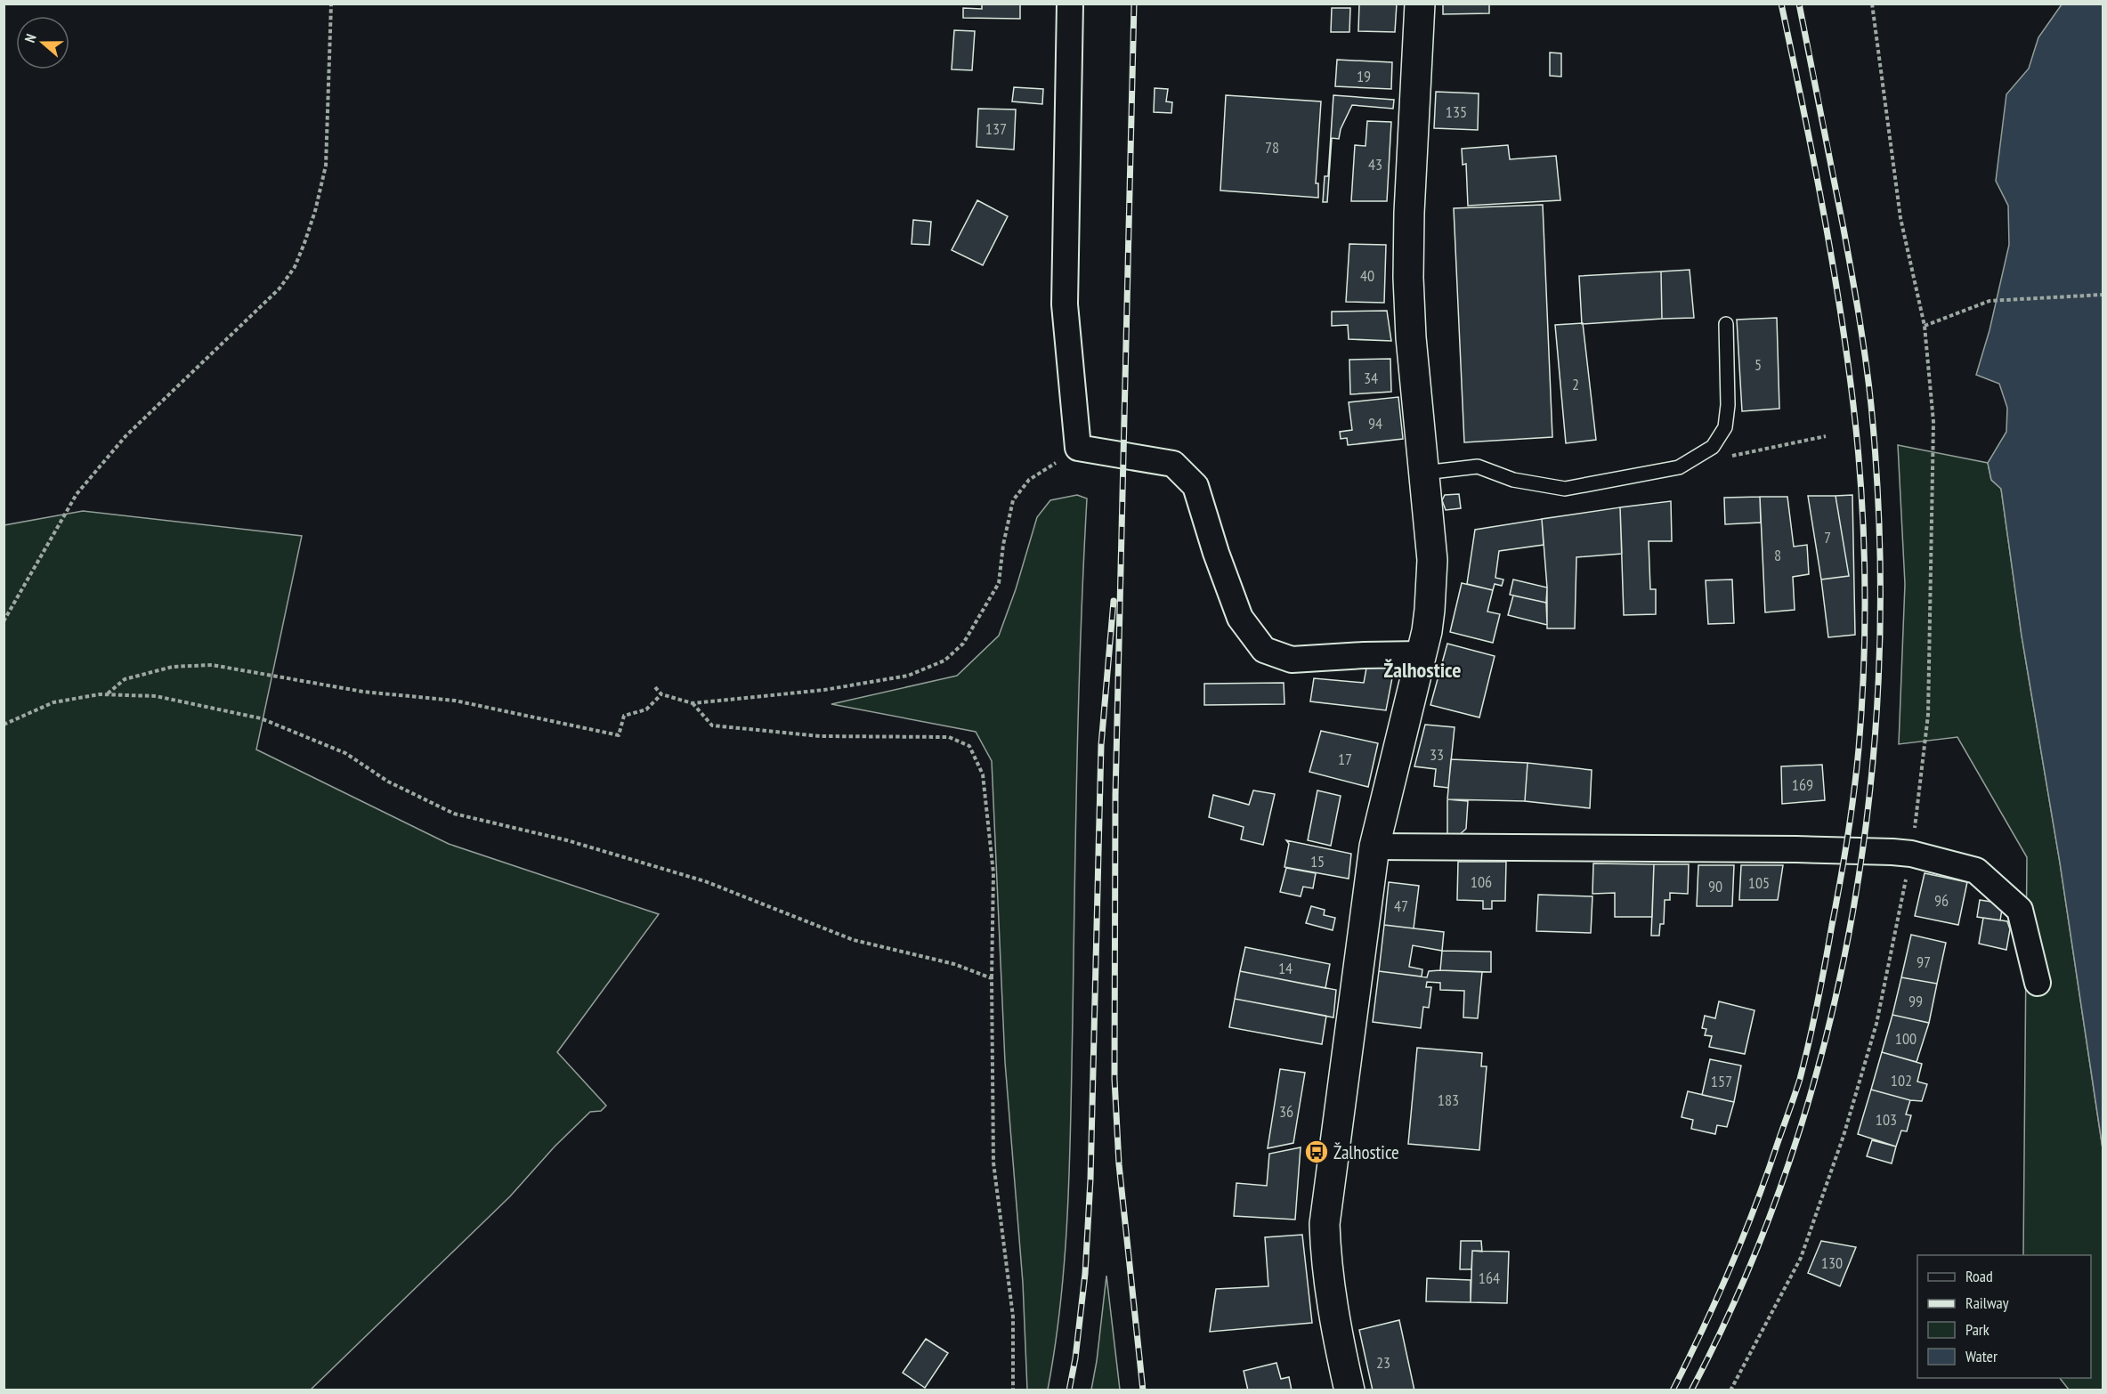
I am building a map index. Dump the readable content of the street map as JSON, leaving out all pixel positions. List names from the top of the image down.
{
  "districts": ["Žalhostice"],
  "places": {
    "bus stop": ["Žalhostice"]
  },
  "house_numbers": [
    "19",
    "135",
    "137",
    "78",
    "43",
    "40",
    "5",
    "34",
    "2",
    "94",
    "7",
    "8",
    "33",
    "17",
    "169",
    "15",
    "106",
    "105",
    "90",
    "96",
    "47",
    "97",
    "14",
    "99",
    "100",
    "102",
    "157",
    "183",
    "36",
    "103",
    "130",
    "164",
    "23"
  ],
  "legend": [
    "Road",
    "Railway",
    "Park",
    "Water"
  ],
  "north": "left"
}
